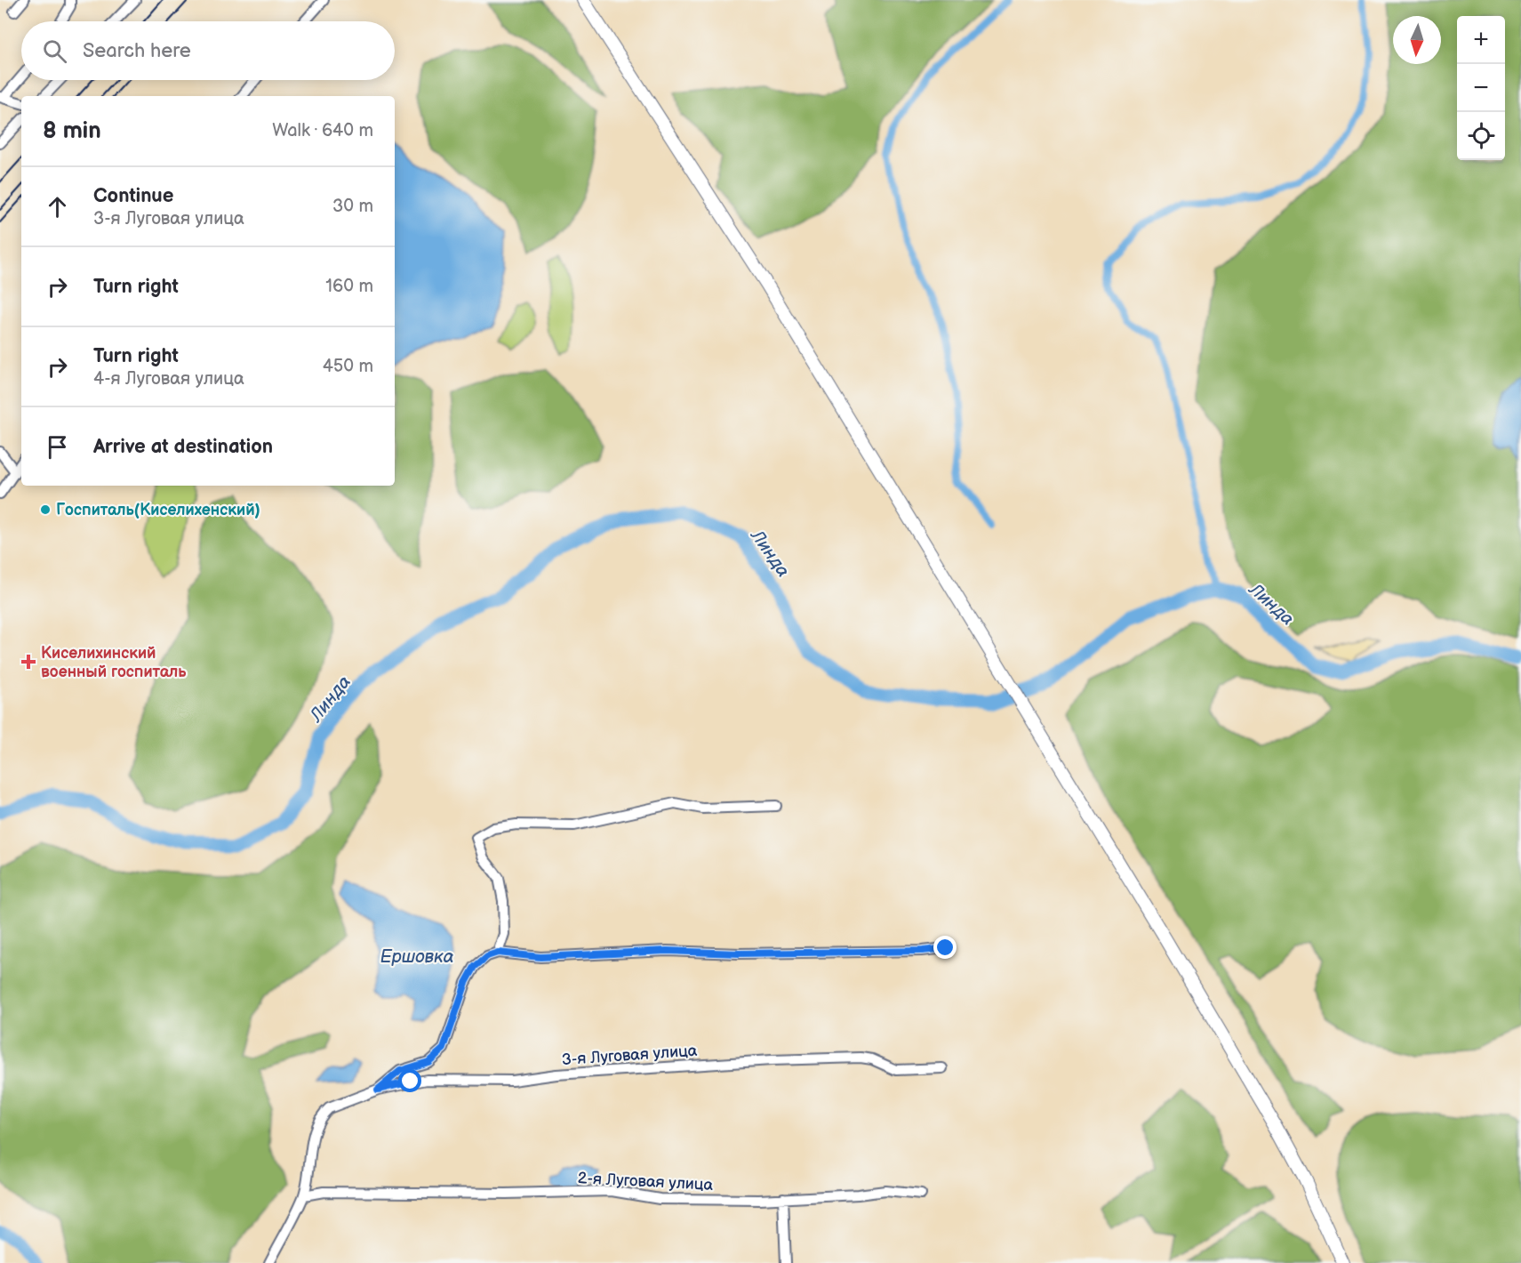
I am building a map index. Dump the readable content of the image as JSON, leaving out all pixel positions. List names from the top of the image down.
{
  "streets": {
    "street": ["3-я Луговая улица", "2-я Луговая улица"]
  },
  "crossings": [
    ["3-я Луговая улица", "2-я Луговая улица"]
  ],
  "water": ["Линда", "Ершовка"],
  "places": {
    "other": ["Госпиталь(Киселихенский)"],
    "health": ["Киселихинский военный госпиталь"]
  },
  "north": "bottom",
  "page": {
    "map_buttons": ["+", "−"],
    "search": "Search here",
    "heading": ["8 min", "Walk · 640 m"],
    "list": [
      ["Continue", "3-я Луговая улица", "30 m"],
      ["Turn right", "160 m"],
      ["Turn right", "4-я Луговая улица", "450 m"],
      "Arrive at destination"
    ]
  }
}
